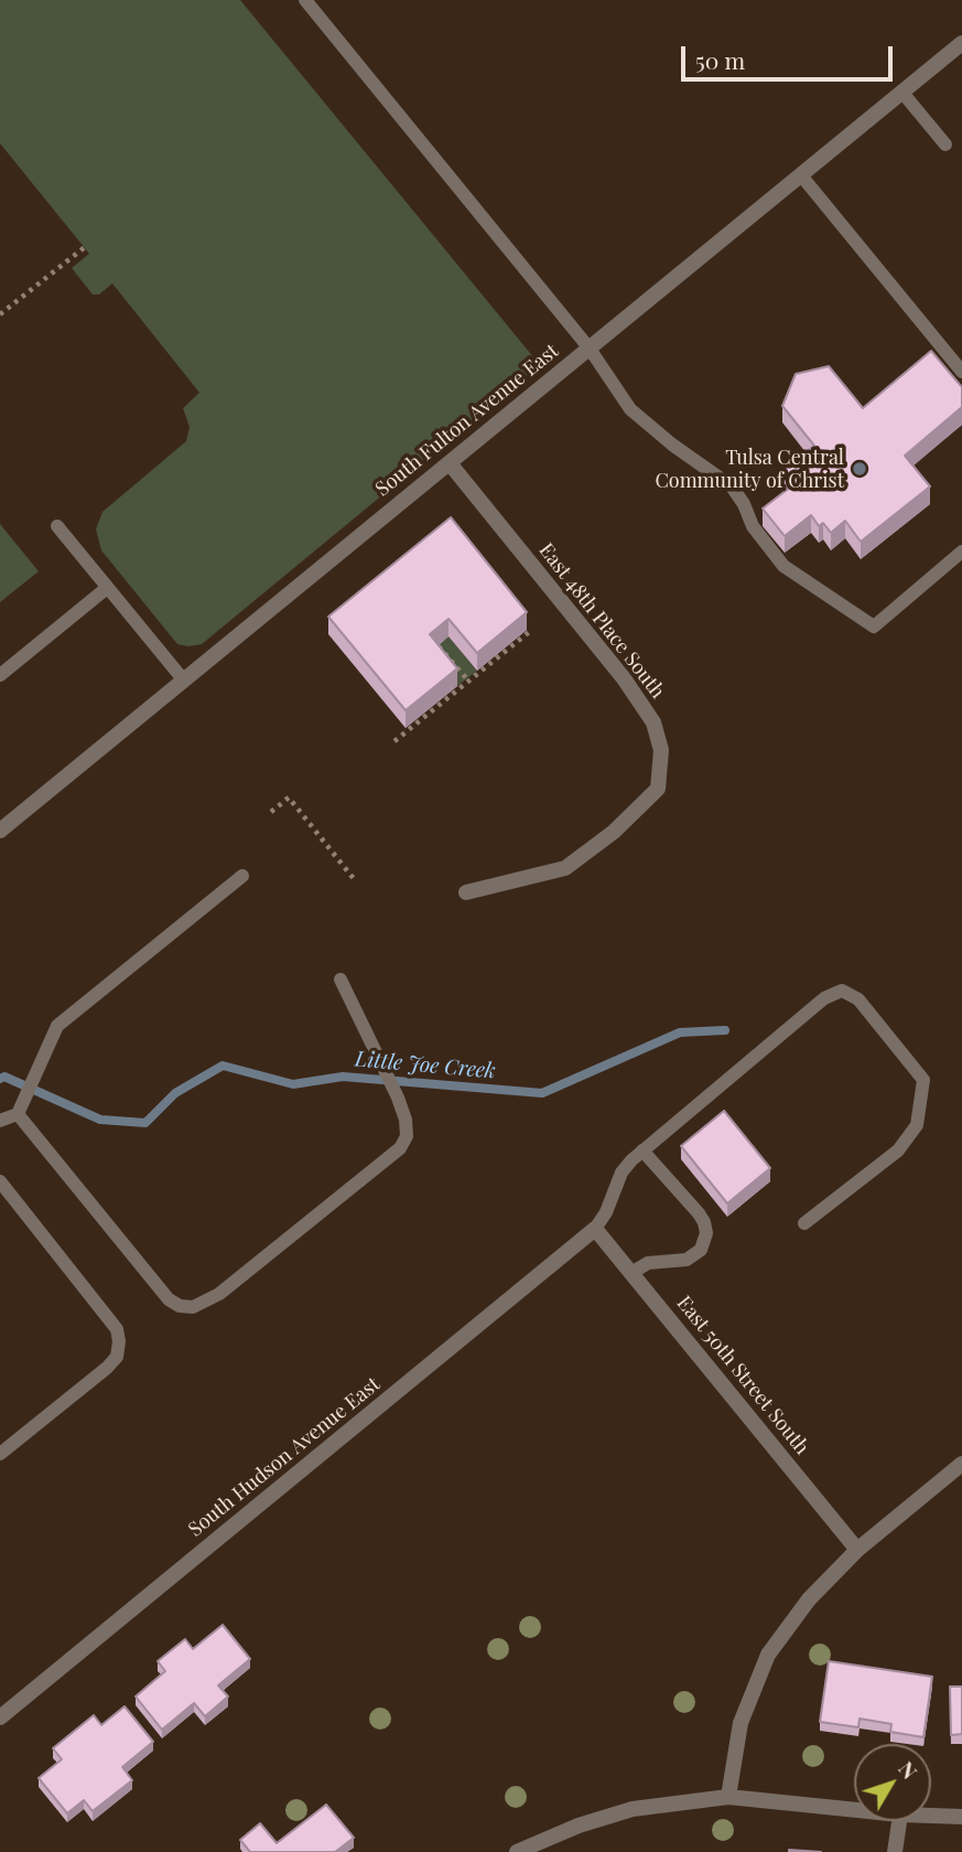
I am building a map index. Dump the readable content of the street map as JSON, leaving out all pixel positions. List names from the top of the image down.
{
  "streets": {
    "street": [
      "South Fulton Avenue East",
      "East 48th Place South",
      "East 50th Street South",
      "South Hudson Avenue East"
    ]
  },
  "crossings": [
    ["South Fulton Avenue East", "East 48th Place South"],
    ["East 50th Street South", "South Hudson Avenue East"]
  ],
  "water": ["Little Joe Creek"],
  "places": ["Tulsa Central Community of Christ"],
  "scale_bar": "50 m",
  "north": "top right"
}
